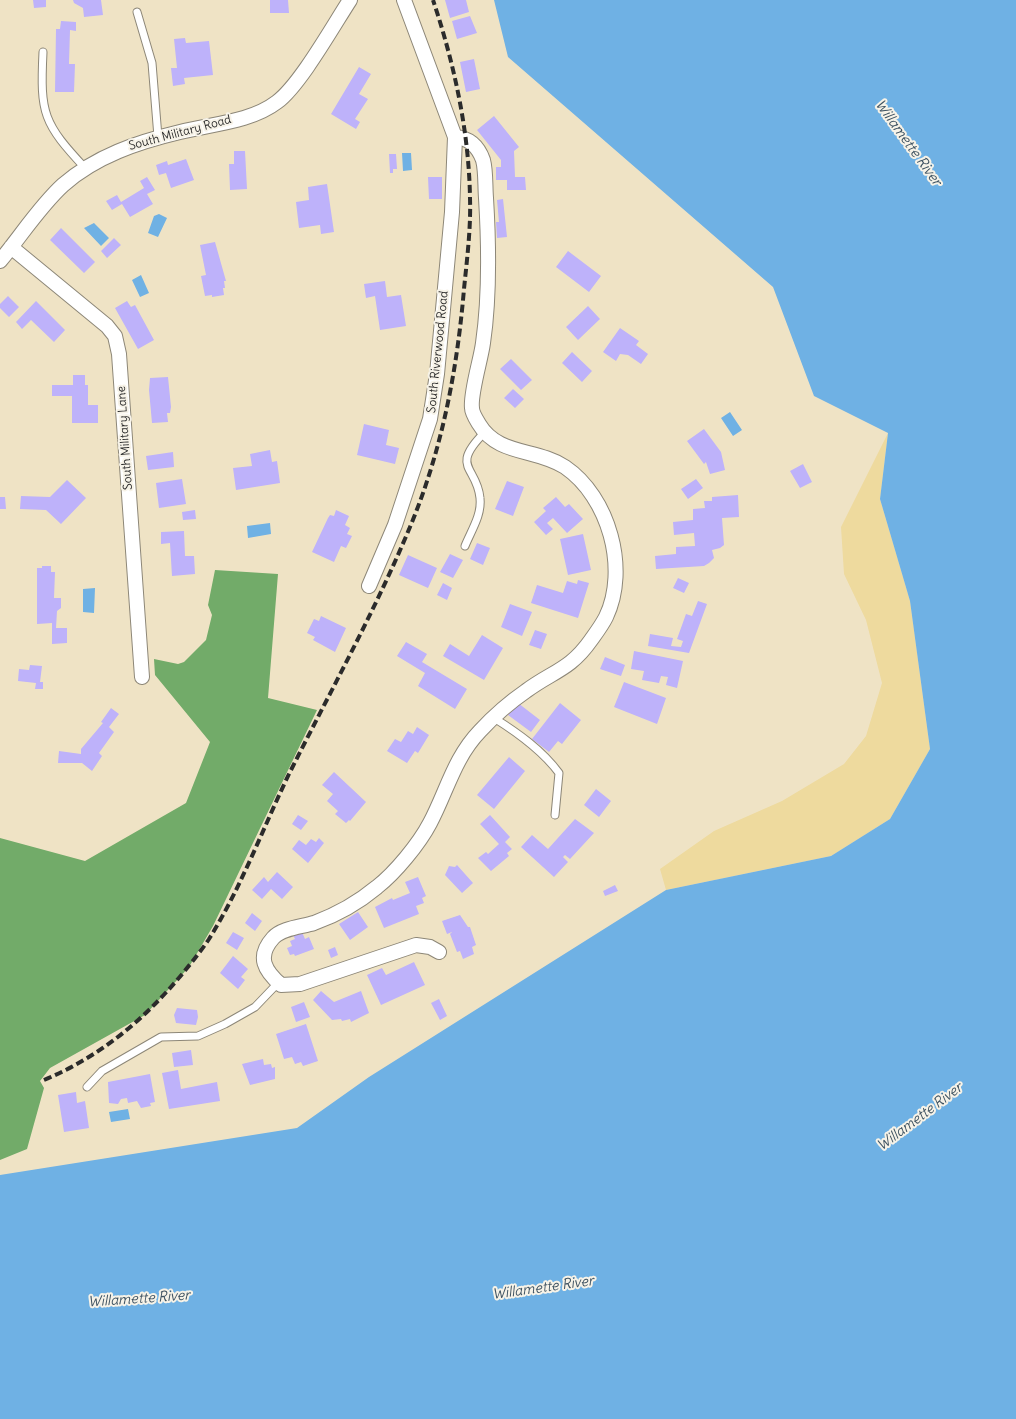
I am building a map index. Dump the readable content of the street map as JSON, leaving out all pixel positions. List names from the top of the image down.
{
  "streets": {
    "street": ["South Military Road", "South Riverwood Road", "South Military Lane"]
  },
  "crossings": [
    ["South Military Road", "South Military Lane"]
  ],
  "water": ["Willamette River"]
}
